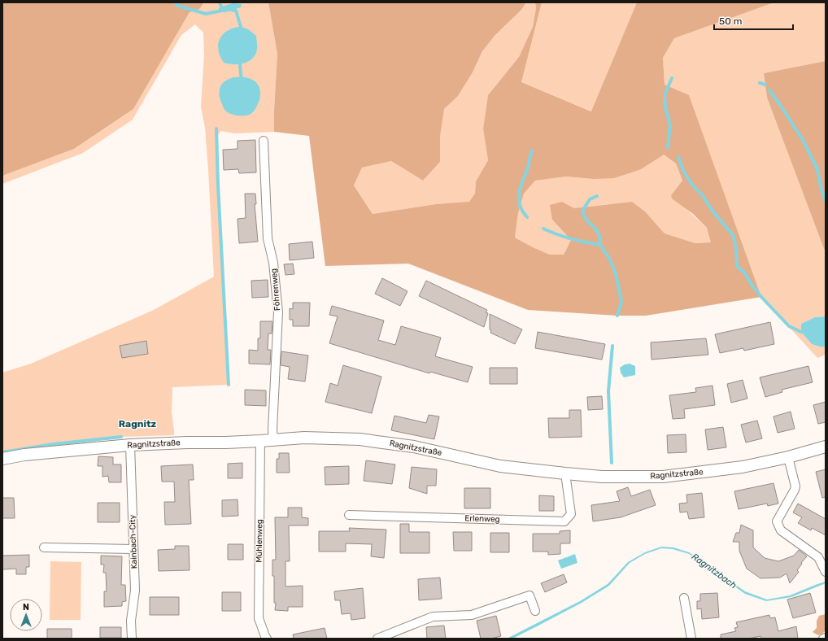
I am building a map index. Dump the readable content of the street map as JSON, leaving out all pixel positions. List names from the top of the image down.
{
  "streets": {
    "main road": ["Ragnitzstraße"],
    "street": [
      "Föhrenweg",
      "Erlenweg",
      "Mühlenweg",
      "Kainbach-City"
    ]
  },
  "crossings": [
    ["Föhrenweg", "Ragnitzstraße"],
    ["Ragnitzstraße", "Erlenweg"],
    ["Ragnitzstraße", "Mühlenweg"],
    ["Ragnitzstraße", "Kainbach-City"]
  ],
  "districts": ["Ragnitz"],
  "water": ["Ragnitzbach"],
  "scale_bar": "50 m",
  "north": "top"
}
